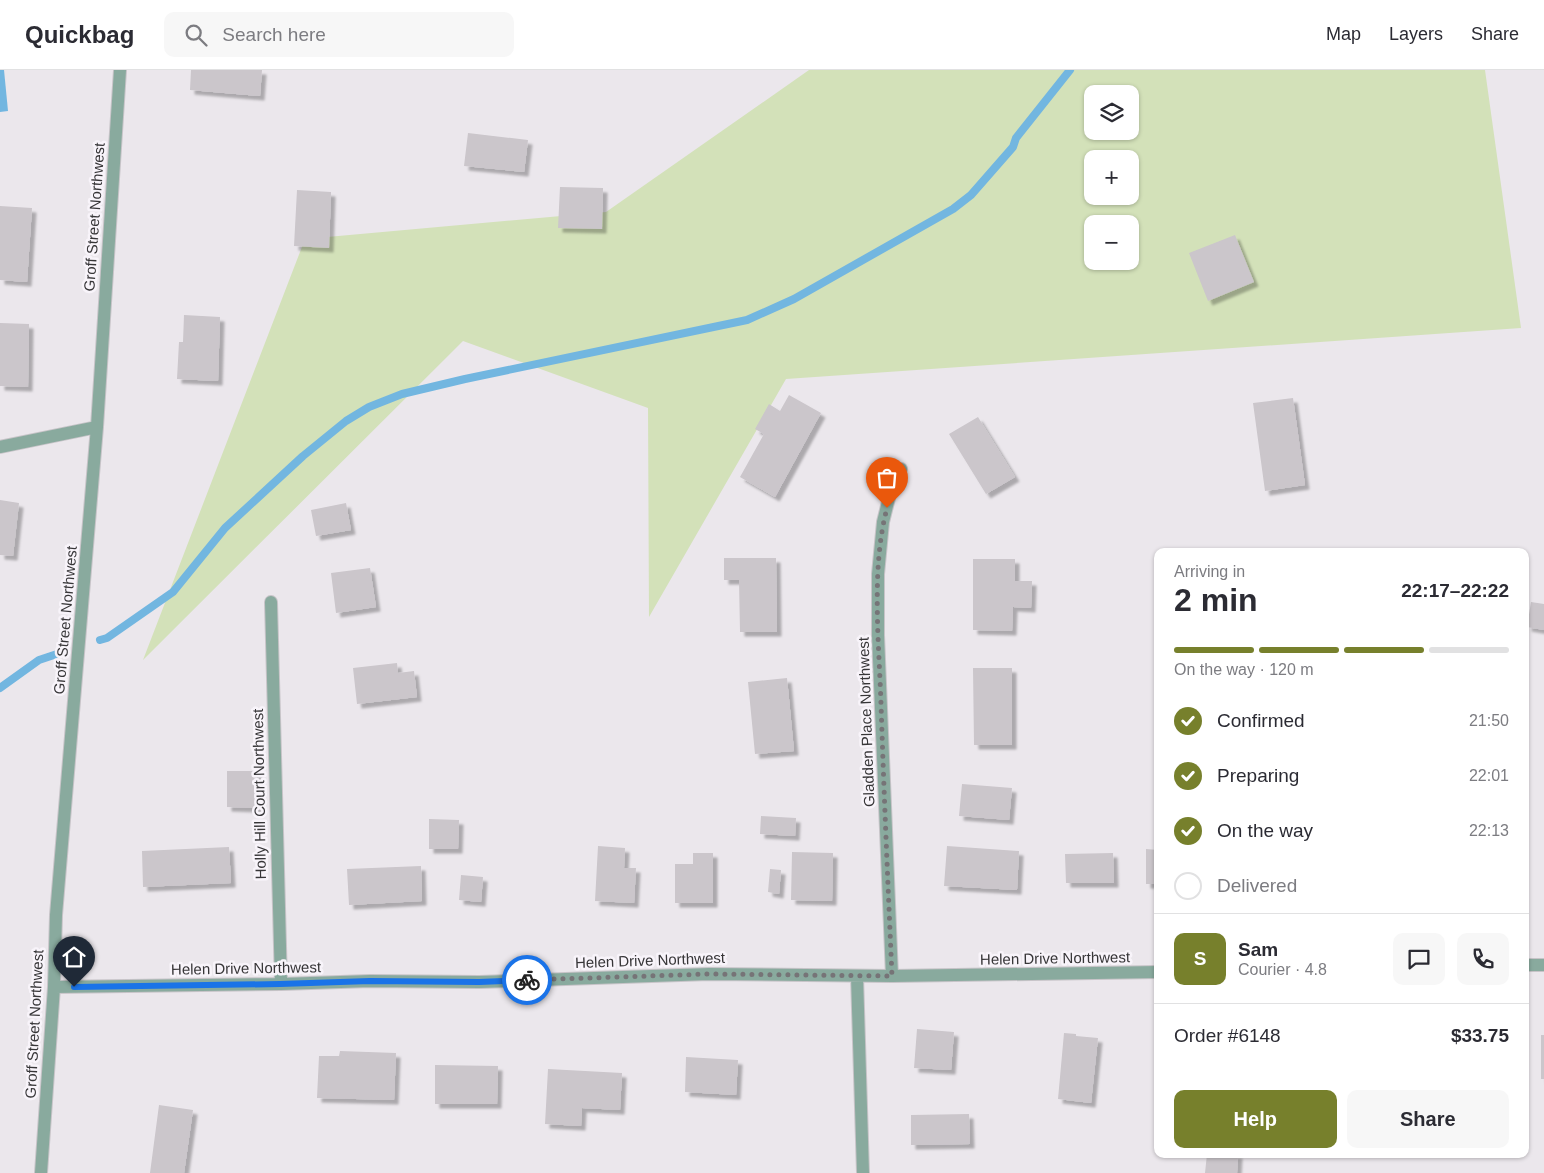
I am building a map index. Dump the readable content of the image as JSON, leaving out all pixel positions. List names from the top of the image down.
{
  "streets": {
    "street": [
      "Groff Street Northwest",
      "Gladden Place Northwest",
      "Holly Hill Court Northwest",
      "Helen Drive Northwest"
    ]
  },
  "crossings": [
    ["Groff Street Northwest", "Helen Drive Northwest"],
    ["Gladden Place Northwest", "Helen Drive Northwest"],
    ["Holly Hill Court Northwest", "Helen Drive Northwest"]
  ],
  "page": {
    "header": "Quickbag",
    "search": "Search here",
    "nav": ["Map", "Layers", "Share"],
    "map_buttons": ["+", "−"],
    "heading": ["2 min", "Arriving in", "22:17–22:22"],
    "panel": [
      "Sam",
      "Courier · 4.8",
      "Order #6148",
      "$33.75"
    ],
    "bar": "On the way · 120 m",
    "list": [
      ["Confirmed", "21:50"],
      ["Preparing", "22:01"],
      ["On the way", "22:13"],
      "Delivered"
    ],
    "round": "S",
    "buttons": ["Help", "Share"]
  }
}
